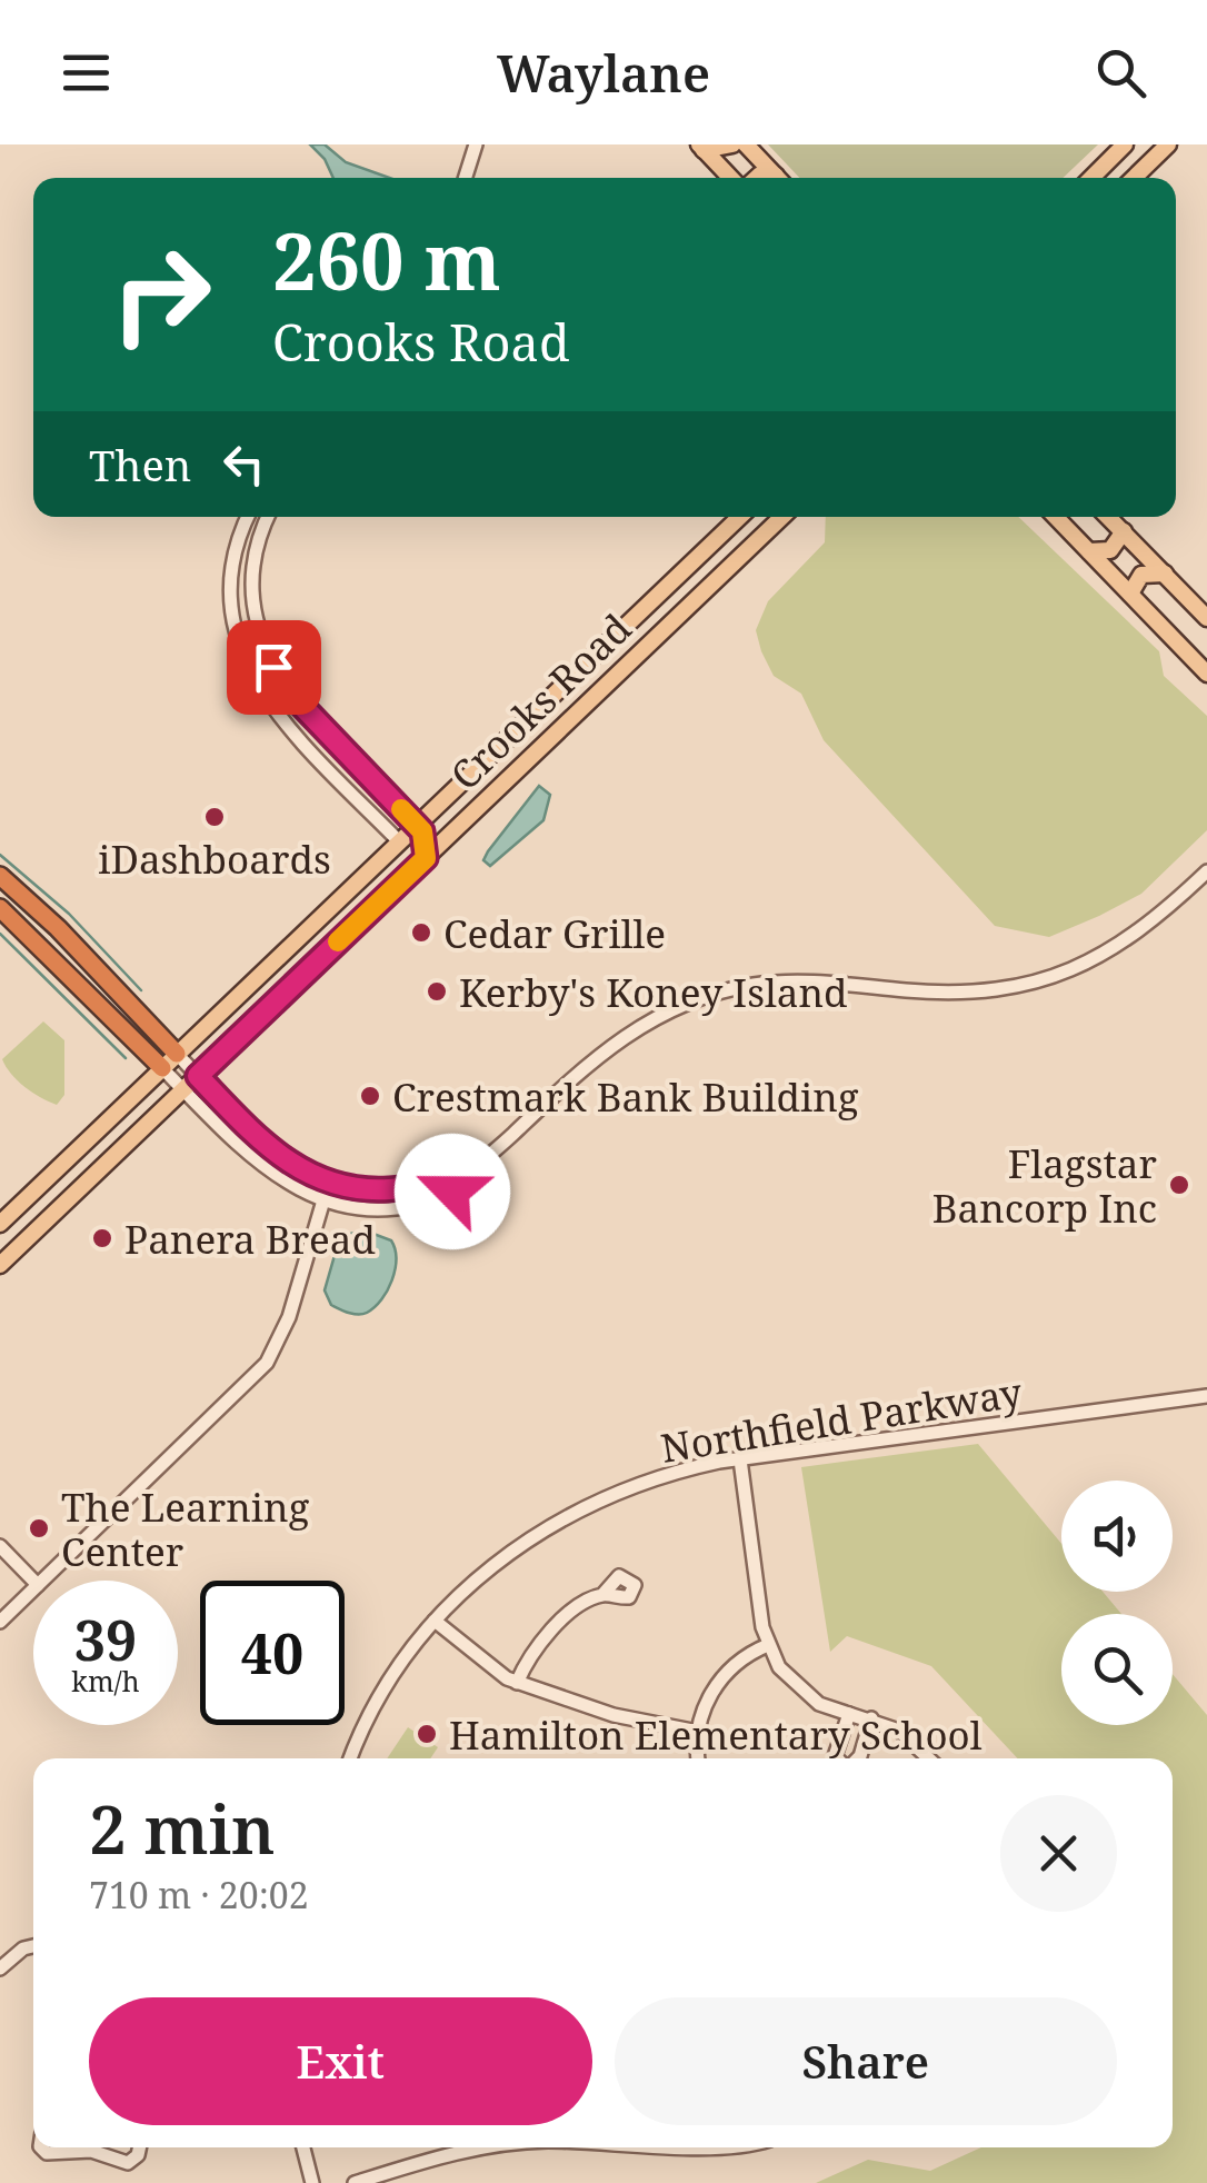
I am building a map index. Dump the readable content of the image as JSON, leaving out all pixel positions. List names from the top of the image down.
{
  "streets": {
    "main road": ["Crooks Road"],
    "street": ["Northfield Parkway"]
  },
  "places": [
    "iDashboards",
    "Cedar Grille",
    "Kerby's Koney Island",
    "Crestmark Bank Building",
    "Flagstar Bancorp Inc",
    "Panera Bread",
    "The Learning Center",
    "Hamilton Elementary School"
  ],
  "page": {
    "header": "Waylane",
    "turn": ["260 m", "Crooks Road"],
    "then": "Then",
    "speed": "39 km/h",
    "limit": "40",
    "heading": ["2 min", "710 m · 20:02"],
    "buttons": ["Exit", "Share"]
  }
}
